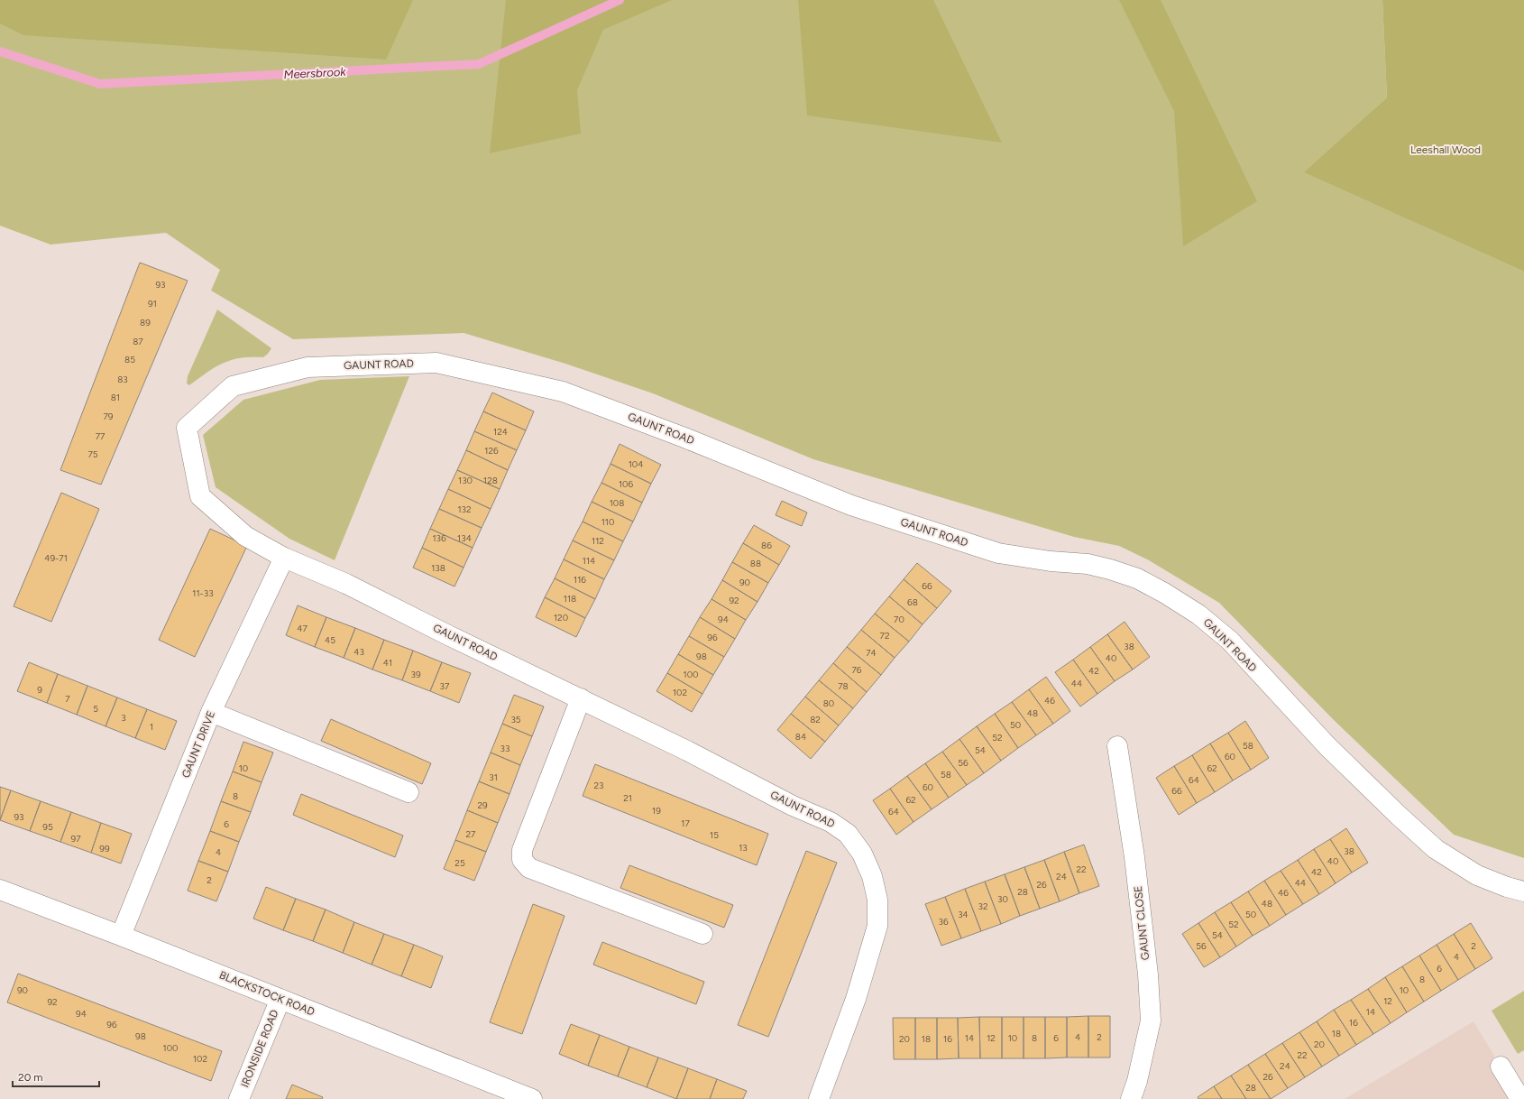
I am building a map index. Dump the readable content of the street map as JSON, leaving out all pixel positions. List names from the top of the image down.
{
  "streets": {
    "street": [
      "GAUNT ROAD",
      "GAUNT DRIVE",
      "GAUNT CLOSE",
      "BLACKSTOCK ROAD",
      "IRONSIDE ROAD"
    ]
  },
  "crossings": [
    ["GAUNT ROAD", "GAUNT DRIVE"],
    ["GAUNT DRIVE", "BLACKSTOCK ROAD"],
    ["BLACKSTOCK ROAD", "IRONSIDE ROAD"]
  ],
  "water": ["Meersbrook"],
  "parks": ["Leeshall Wood"],
  "house_numbers": [
    "93",
    "91",
    "89",
    "87",
    "85",
    "83",
    "81",
    "79",
    "124",
    "77",
    "126",
    "75",
    "104",
    "130",
    "128",
    "106",
    "108",
    "132",
    "110",
    "136",
    "134",
    "112",
    "86",
    "49-71",
    "114",
    "88",
    "138",
    "116",
    "90",
    "66",
    "11-33",
    "118",
    "92",
    "68",
    "120",
    "94",
    "70",
    "47",
    "72",
    "96",
    "45",
    "38",
    "43",
    "74",
    "98",
    "40",
    "41",
    "76",
    "42",
    "39",
    "100",
    "44",
    "37",
    "78",
    "9",
    "102",
    "7",
    "46",
    "80",
    "5",
    "48",
    "3",
    "35",
    "82",
    "50",
    "1",
    "84",
    "52",
    "58",
    "33",
    "54",
    "60",
    "56",
    "10",
    "62",
    "58",
    "31",
    "64",
    "23",
    "60",
    "66",
    "8",
    "21",
    "62",
    "29",
    "19",
    "64",
    "93",
    "17",
    "6",
    "95",
    "27",
    "15",
    "97",
    "13",
    "99",
    "38",
    "4",
    "40",
    "25",
    "22",
    "42",
    "24",
    "2",
    "44",
    "26",
    "28",
    "46",
    "30",
    "48",
    "32",
    "34",
    "50",
    "36",
    "52",
    "54",
    "56",
    "2",
    "4",
    "6",
    "8",
    "90",
    "10",
    "12",
    "92",
    "14",
    "94",
    "16",
    "96",
    "18",
    "98",
    "4",
    "2",
    "14",
    "12",
    "10",
    "8",
    "6",
    "20",
    "18",
    "16",
    "20",
    "100",
    "22",
    "102",
    "24",
    "26",
    "28"
  ],
  "scale_bar": "20 m"
}
